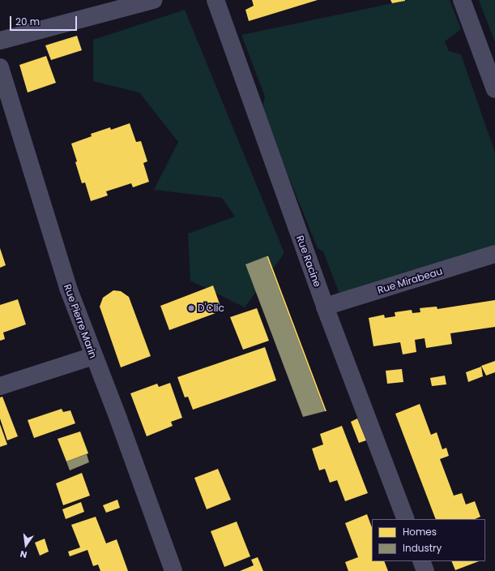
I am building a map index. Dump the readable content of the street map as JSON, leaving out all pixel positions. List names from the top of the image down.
{
  "streets": {
    "street": ["Rue Racine", "Rue Mirabeau", "Rue Pierre Marin"]
  },
  "crossings": [
    ["Rue Racine", "Rue Mirabeau"]
  ],
  "places": ["D'Clic"],
  "legend": ["Homes", "Industry"],
  "scale_bar": "20 m",
  "north": "bottom"
}
